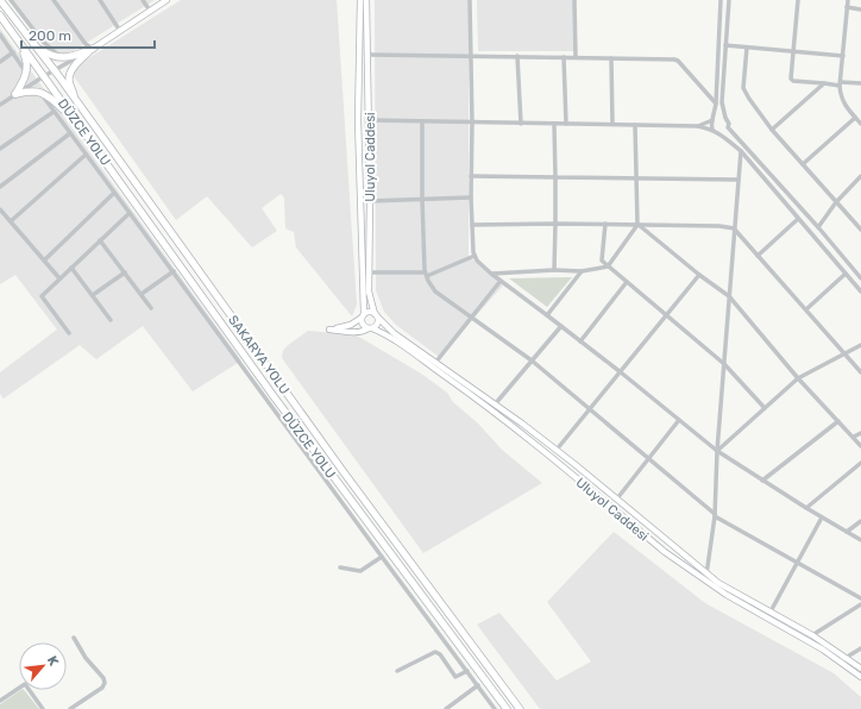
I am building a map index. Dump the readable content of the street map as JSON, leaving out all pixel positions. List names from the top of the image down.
{
  "streets": {
    "highway": ["DÜZCE YOLU", "SAKARYA YOLU"],
    "main road": ["Uluyol Caddesi"]
  },
  "scale_bar": "200 m",
  "north": "top right"
}
